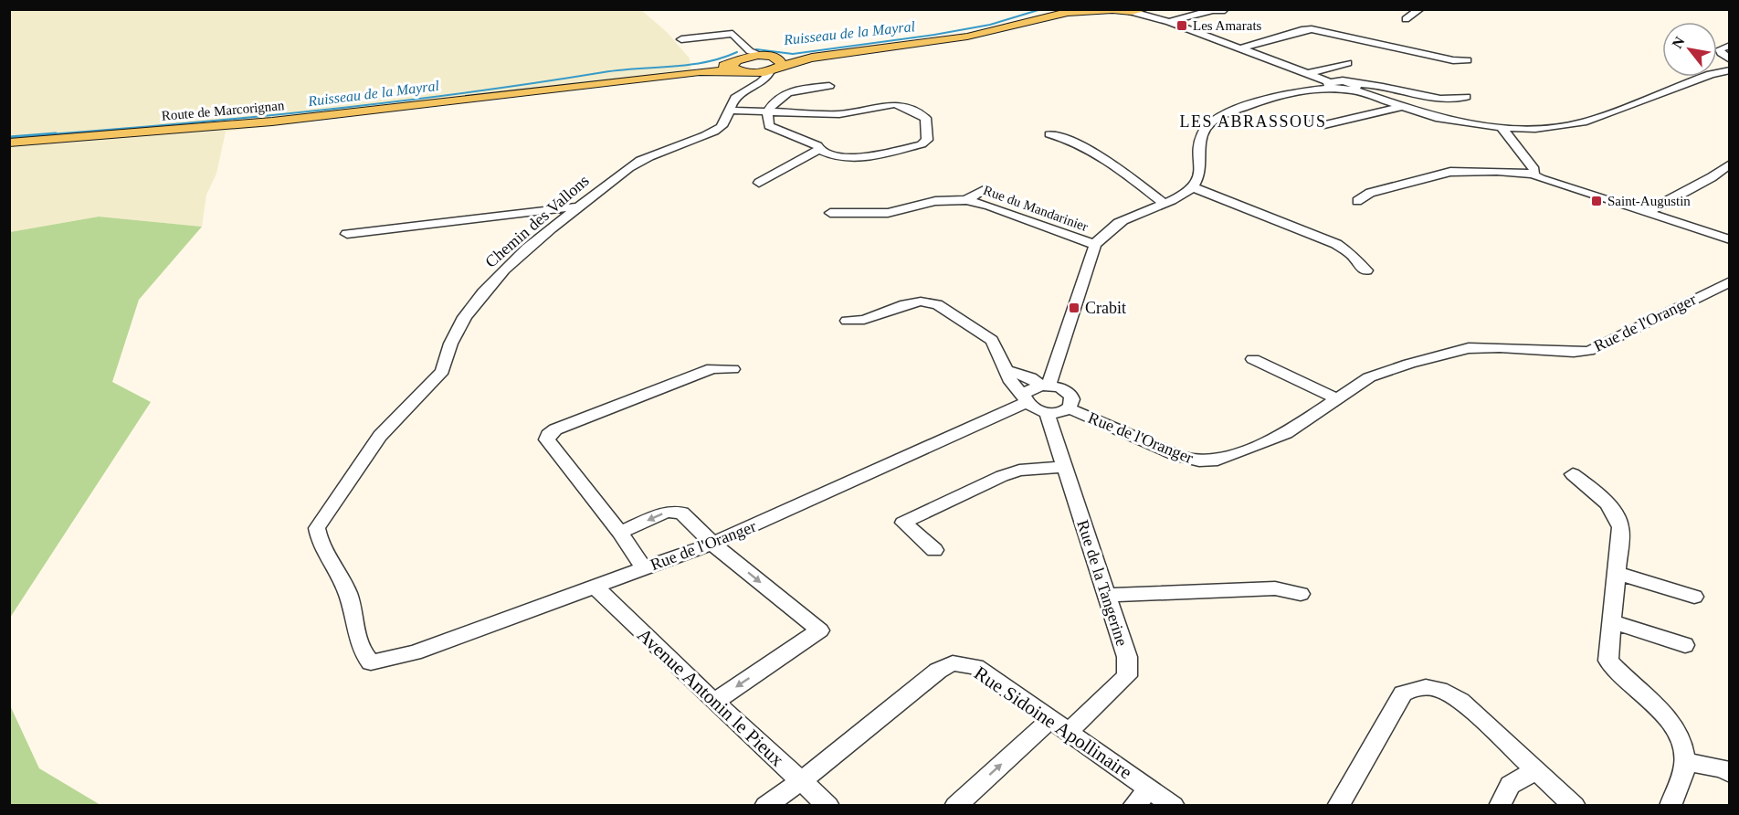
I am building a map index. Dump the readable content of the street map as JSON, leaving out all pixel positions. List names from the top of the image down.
{
  "streets": {
    "main road": ["Route de Marcorignan"],
    "street": [
      "Rue du Mandarinier",
      "Chemin des Vallons",
      "Rue de l'Oranger",
      "Rue de la Tangerine",
      "Avenue Antonin le Pieux",
      "Rue Sidoine Apollinaire"
    ]
  },
  "crossings": [
    ["Chemin des Vallons", "Rue de l'Oranger"],
    ["Rue de l'Oranger", "Avenue Antonin le Pieux"],
    ["Rue de la Tangerine", "Rue Sidoine Apollinaire"],
    ["Avenue Antonin le Pieux", "Rue Sidoine Apollinaire"]
  ],
  "districts": ["LES ABRASSOUS"],
  "water": ["Ruisseau de la Mayral"],
  "places": {
    "transit": ["Les Amarats", "Saint-Augustin", "Crabit"]
  },
  "north": "top left"
}
